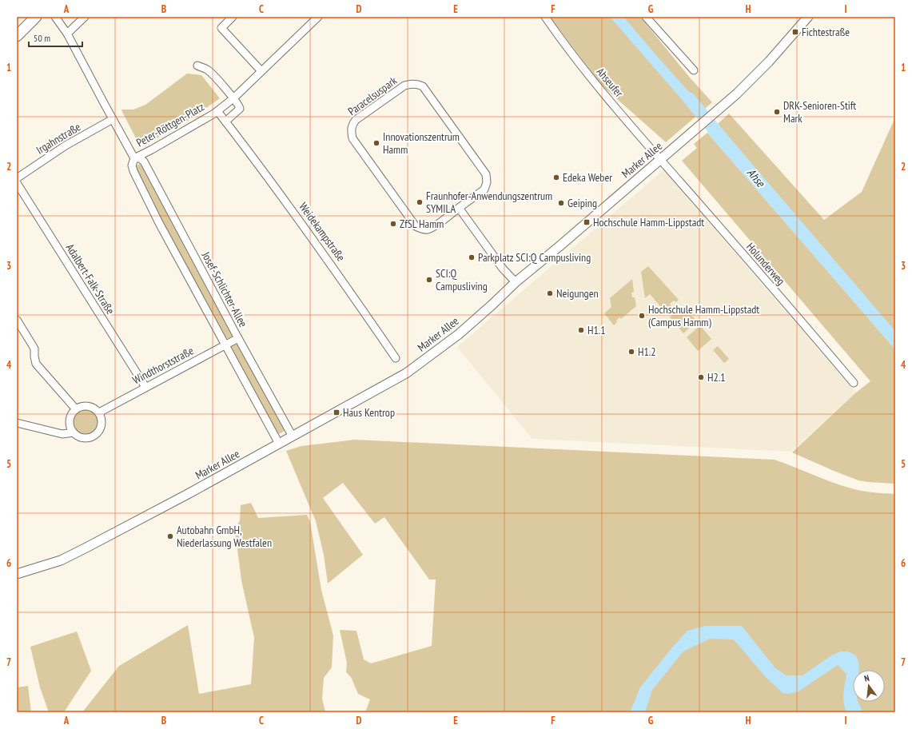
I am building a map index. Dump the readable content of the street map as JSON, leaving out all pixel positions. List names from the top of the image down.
{
  "streets": {
    "street": [
      "Ahseufer",
      "Paracelsuspark",
      "Peter-Röttgen-Platz",
      "Irgahnstraße",
      "Marker Allee",
      "Weidekampstraße",
      "Holunderweg",
      "Adalbert-Falk-Straße",
      "Josef-Schlichter-Allee",
      "Windthorststraße"
    ]
  },
  "crossings": [
    ["Ahseufer", "Marker Allee"],
    ["Ahseufer", "Holunderweg"],
    ["Peter-Röttgen-Platz", "Weidekampstraße"],
    ["Peter-Röttgen-Platz", "Josef-Schlichter-Allee"],
    ["Irgahnstraße", "Josef-Schlichter-Allee"],
    ["Marker Allee", "Holunderweg"],
    ["Marker Allee", "Josef-Schlichter-Allee"],
    ["Adalbert-Falk-Straße", "Windthorststraße"],
    ["Josef-Schlichter-Allee", "Windthorststraße"]
  ],
  "water": ["Ahse"],
  "places": {
    "transit": ["Fichtestraße", "Hochschule Hamm-Lippstadt", "Haus Kentrop"],
    "other": [
      "DRK-Senioren-Stift Mark",
      "Innovationszentrum Hamm",
      "Edeka Weber",
      "Fraunhofer-Anwendungszentrum SYMILA",
      "Geiping",
      "ZfSL Hamm",
      "Parkplatz SCI:Q Campusliving",
      "SCI:Q Campusliving",
      "Neigungen",
      "Hochschule Hamm-Lippstadt (Campus Hamm)",
      "H1.1",
      "H1.2",
      "H2.1",
      "Autobahn GmbH, Niederlassung Westfalen"
    ]
  },
  "scale_bar": "50 m",
  "north": "top",
  "grid": {
    "columns": [
      "A",
      "B",
      "C",
      "D",
      "E",
      "F",
      "G",
      "H",
      "I"
    ],
    "rows": [
      "1",
      "2",
      "3",
      "4",
      "5",
      "6",
      "7"
    ]
  }
}
